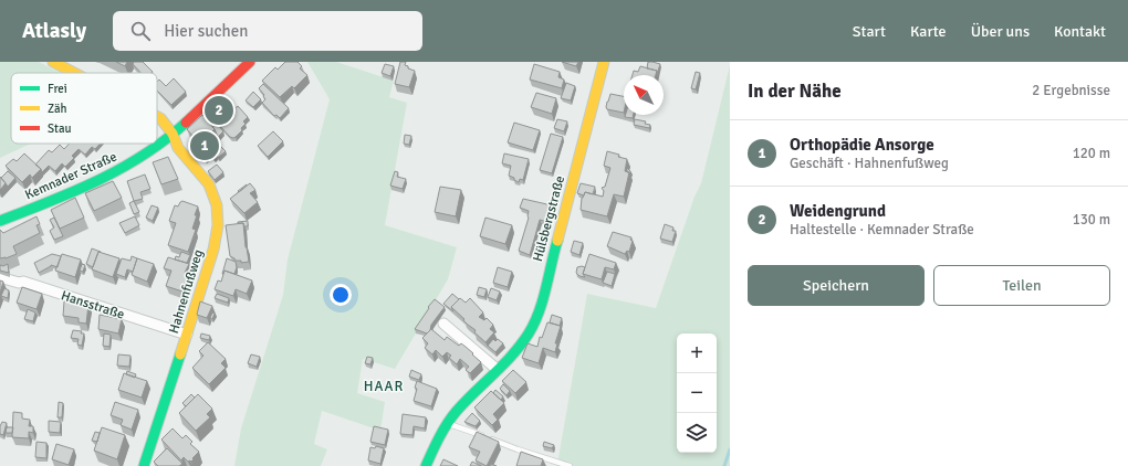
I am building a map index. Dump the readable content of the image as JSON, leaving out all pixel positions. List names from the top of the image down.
{
  "streets": {
    "street": [
      "Kemnader Straße",
      "Hülsbergstraße",
      "Hahnenfußweg",
      "Hansstraße"
    ]
  },
  "crossings": [
    ["Kemnader Straße", "Hahnenfußweg"],
    ["Hahnenfußweg", "Hansstraße"]
  ],
  "districts": ["HAAR"],
  "legend": ["Frei", "Zäh", "Stau"],
  "north": "top left",
  "page": {
    "header": "Atlasly",
    "search": "Hier suchen",
    "nav": [
      "Start",
      "Karte",
      "Über uns",
      "Kontakt"
    ],
    "heading": ["In der Nähe", "2 Ergebnisse"],
    "pins": ["2", "1"],
    "list": [
      {
        "mark": "1",
        "name": "Orthopädie Ansorge",
        "note": "Geschäft · Hahnenfußweg",
        "value": "120 m"
      },
      {
        "mark": "2",
        "name": "Weidengrund",
        "note": "Haltestelle · Kemnader Straße",
        "value": "130 m"
      }
    ],
    "buttons": ["Speichern", "Teilen"],
    "map_buttons": ["+", "−"]
  }
}
